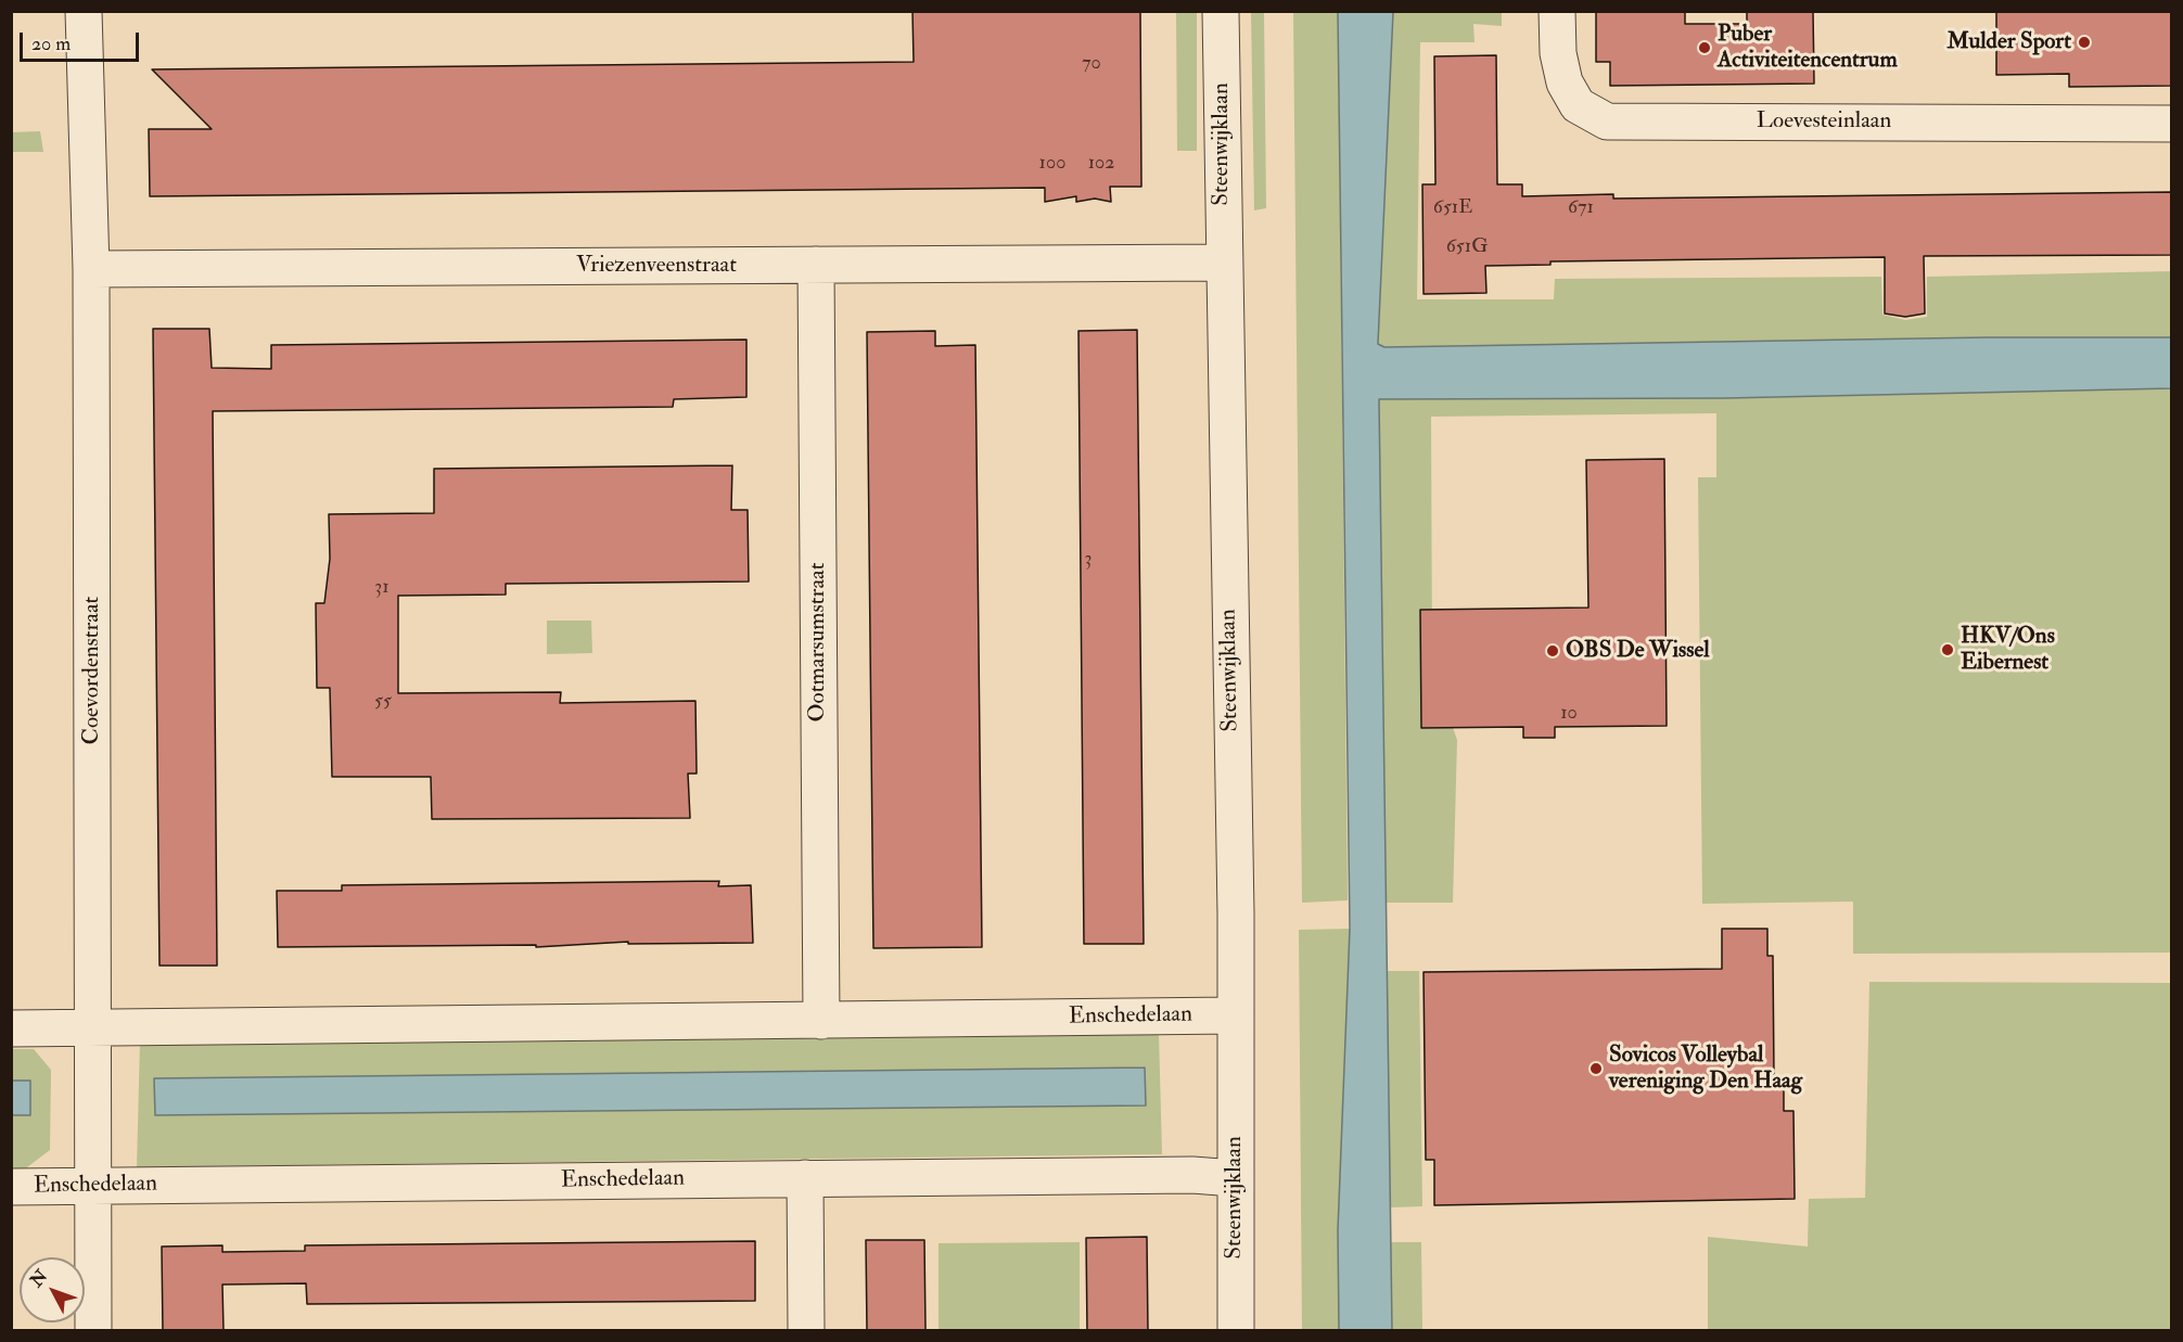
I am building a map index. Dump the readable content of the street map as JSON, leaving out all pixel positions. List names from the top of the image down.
{
  "streets": {
    "street": [
      "Loevesteinlaan",
      "Steenwijklaan",
      "Vriezenveenstraat",
      "Ootmarsumstraat",
      "Coevordenstraat",
      "Enschedelaan"
    ]
  },
  "crossings": [
    ["Steenwijklaan", "Vriezenveenstraat"],
    ["Steenwijklaan", "Enschedelaan"],
    ["Vriezenveenstraat", "Ootmarsumstraat"],
    ["Vriezenveenstraat", "Coevordenstraat"],
    ["Ootmarsumstraat", "Enschedelaan"],
    ["Coevordenstraat", "Enschedelaan"]
  ],
  "places": [
    "Mulder Sport",
    "Puber Activiteitencentrum",
    "HKV/Ons Eibernest",
    "OBS De Wissel",
    "Sovicos Volleybal vereniging Den Haag"
  ],
  "house_numbers": [
    "70",
    "100",
    "102",
    "651E",
    "671",
    "651G",
    "3",
    "31",
    "55",
    "10"
  ],
  "scale_bar": "20 m",
  "north": "top left"
}
